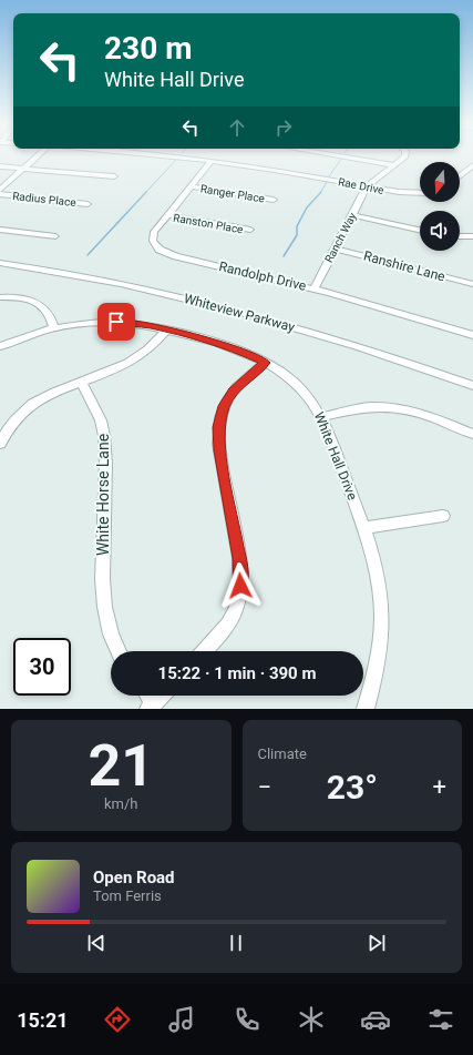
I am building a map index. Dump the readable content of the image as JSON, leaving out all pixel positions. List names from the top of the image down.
{
  "streets": {
    "street": [
      "Rae Drive",
      "Ranger Place",
      "Radius Place",
      "Ranston Place",
      "Ranch Way",
      "Ranshire Lane",
      "Randolph Drive",
      "Whiteview Parkway",
      "White Hall Drive",
      "White Horse Lane"
    ]
  },
  "crossings": [
    ["Rae Drive", "Ranch Way"],
    ["Rae Drive", "Randolph Drive"],
    ["Ranger Place", "Randolph Drive"],
    ["Ranston Place", "Randolph Drive"],
    ["Ranch Way", "Ranshire Lane"],
    ["Ranch Way", "Randolph Drive"]
  ],
  "north": "bottom",
  "page": {
    "turn": ["230 m", "White Hall Drive"],
    "limit": "30",
    "trip": "15:22 · 1 min · 390 m",
    "tile": [
      ["21", "km/h"],
      "Climate"
    ],
    "heat": ["−", "23°", "+"],
    "song": ["Open Road", "Tom Ferris"],
    "tabs": "15:21"
  }
}
